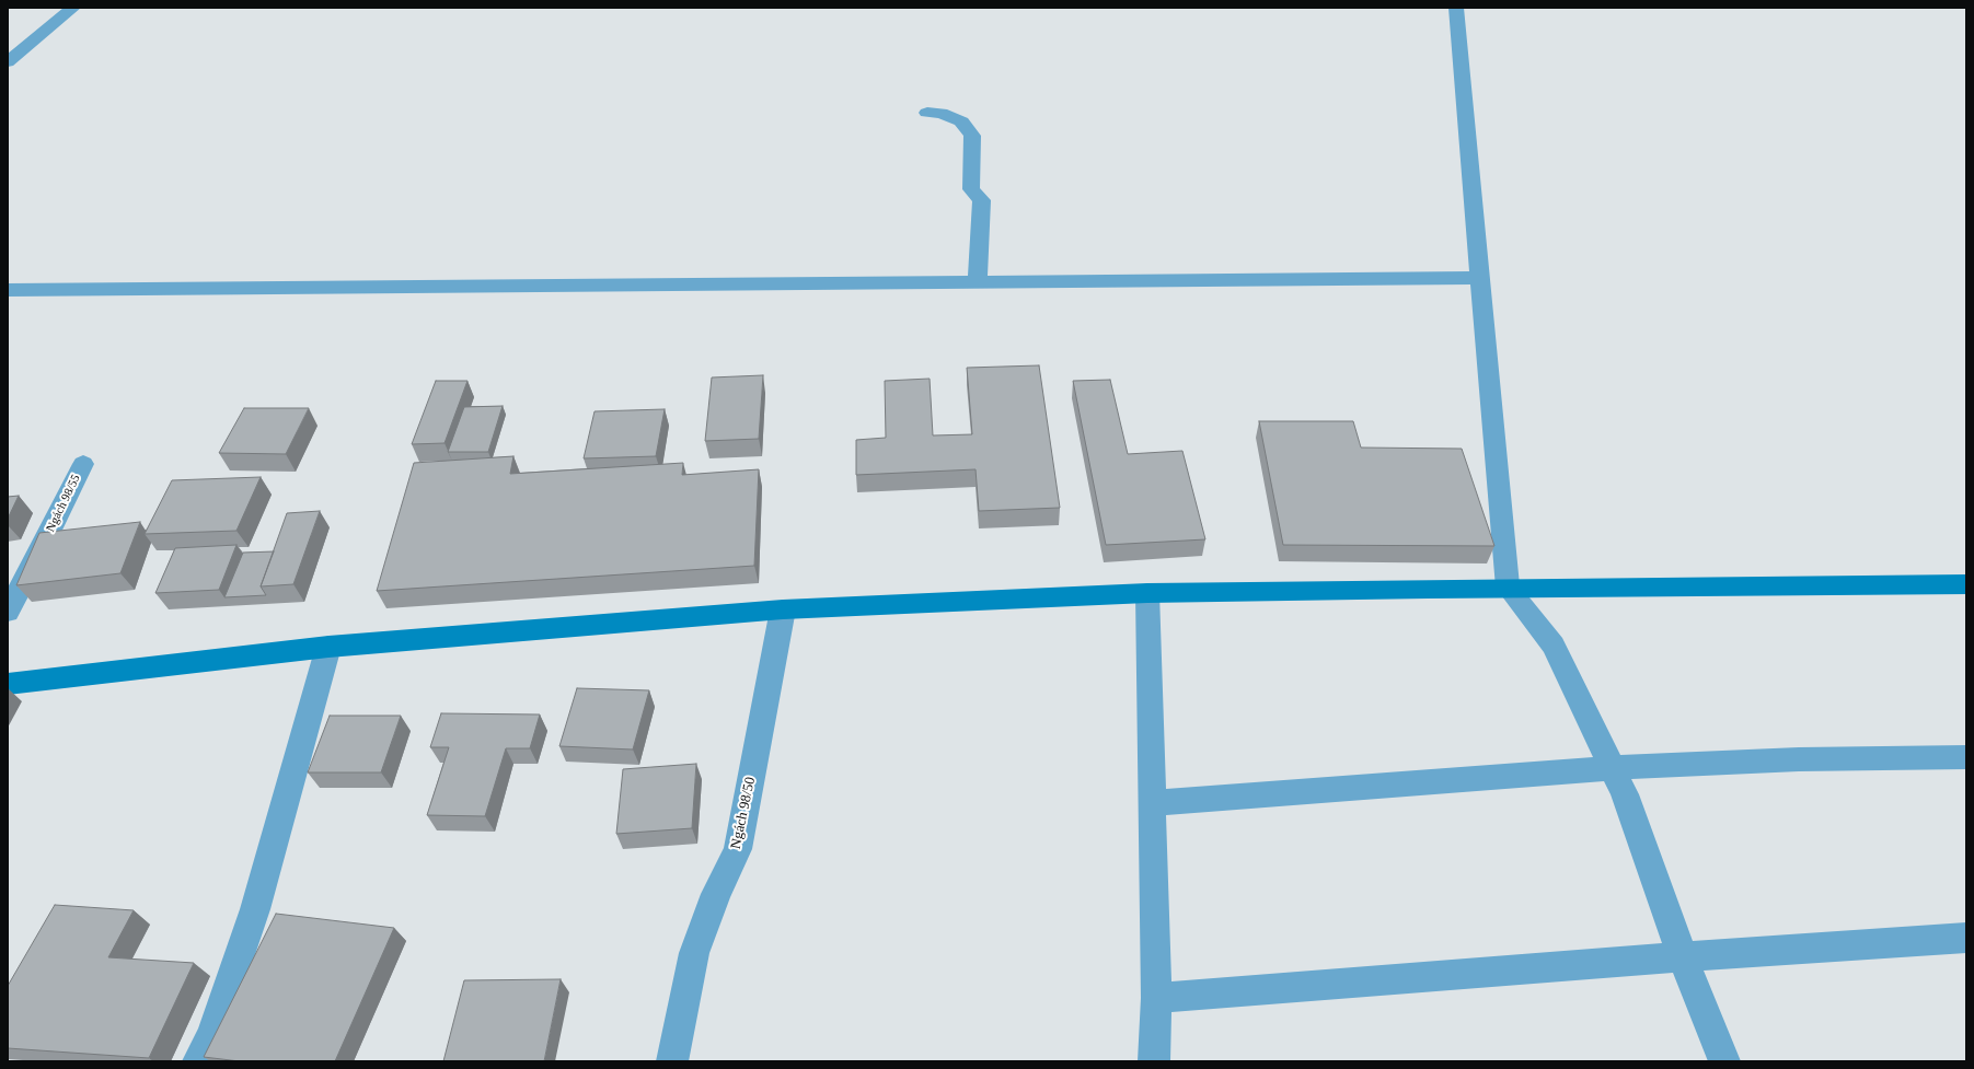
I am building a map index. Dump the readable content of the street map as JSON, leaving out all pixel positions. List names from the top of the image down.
{
  "streets": {
    "street": ["Ngách 98/55", "Ngách 98/50"]
  }
}
